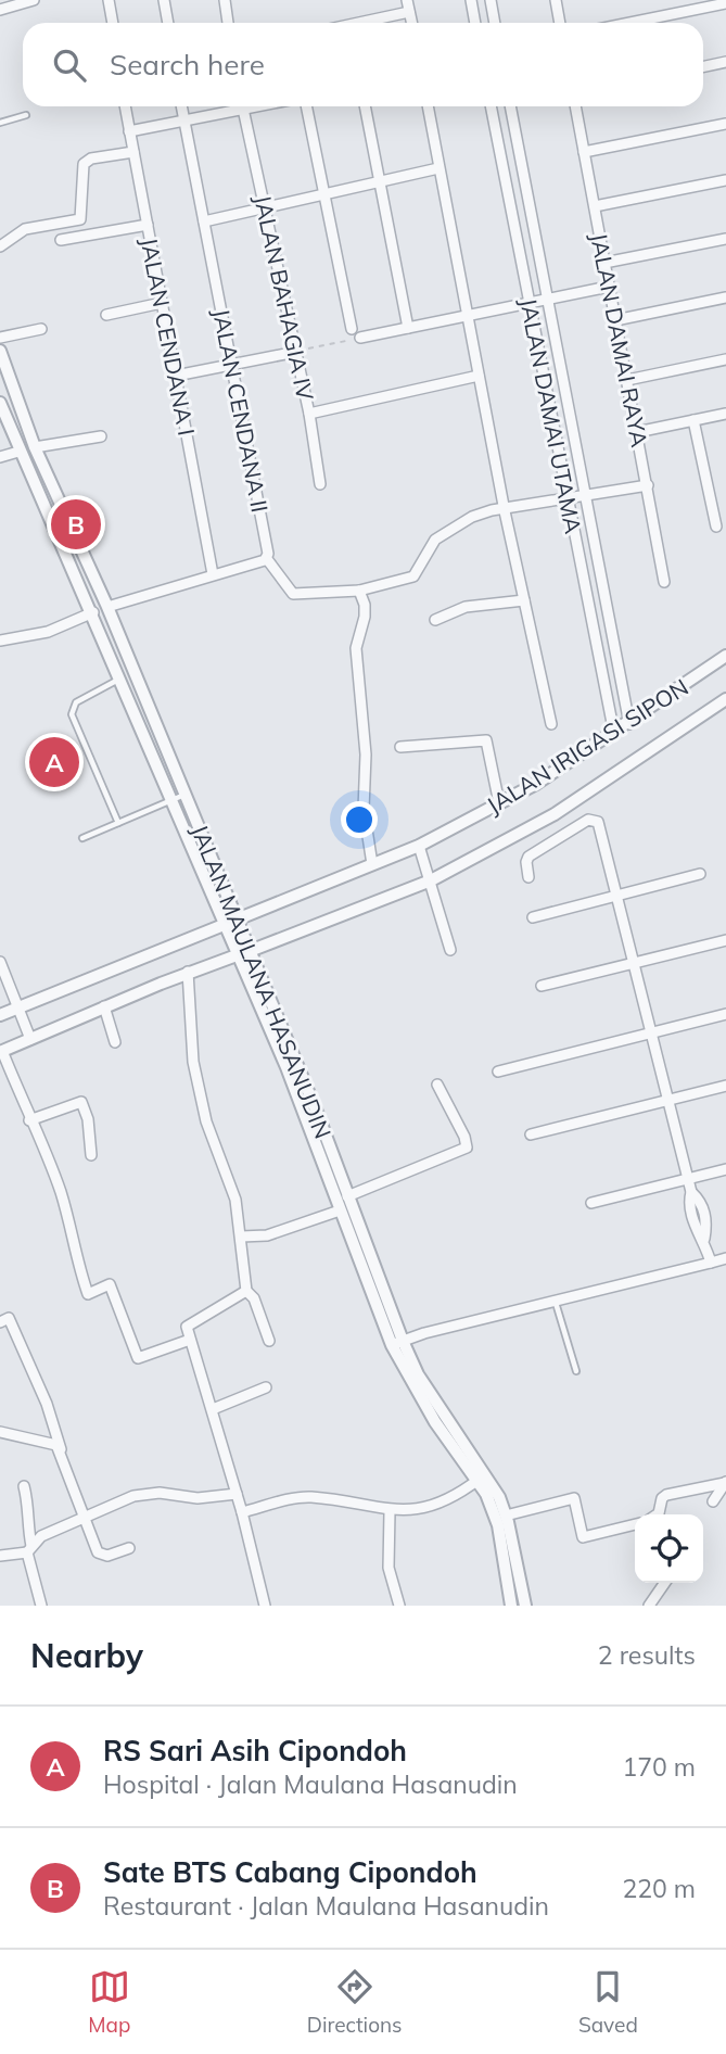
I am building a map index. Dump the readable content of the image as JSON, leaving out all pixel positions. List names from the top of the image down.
{
  "streets": {
    "street": [
      "JALAN BAHAGIA IV",
      "JALAN CENDANA I",
      "JALAN DAMAI RAYA",
      "JALAN CENDANA II",
      "JALAN DAMAI UTAMA",
      "JALAN IRIGASI SIPON",
      "JALAN MAULANA HASANUDIN"
    ]
  },
  "crossings": [
    ["JALAN DAMAI UTAMA", "JALAN IRIGASI SIPON"],
    ["JALAN IRIGASI SIPON", "JALAN MAULANA HASANUDIN"]
  ],
  "page": {
    "search": "Search here",
    "pins": ["B", "A"],
    "heading": ["Nearby", "2 results"],
    "list": [
      {
        "mark": "A",
        "name": "RS Sari Asih Cipondoh",
        "note": "Hospital · Jalan Maulana Hasanudin",
        "value": "170 m"
      },
      {
        "mark": "B",
        "name": "Sate BTS Cabang Cipondoh",
        "note": "Restaurant · Jalan Maulana Hasanudin",
        "value": "220 m"
      }
    ],
    "nav": ["Map", "Directions", "Saved"]
  }
}
